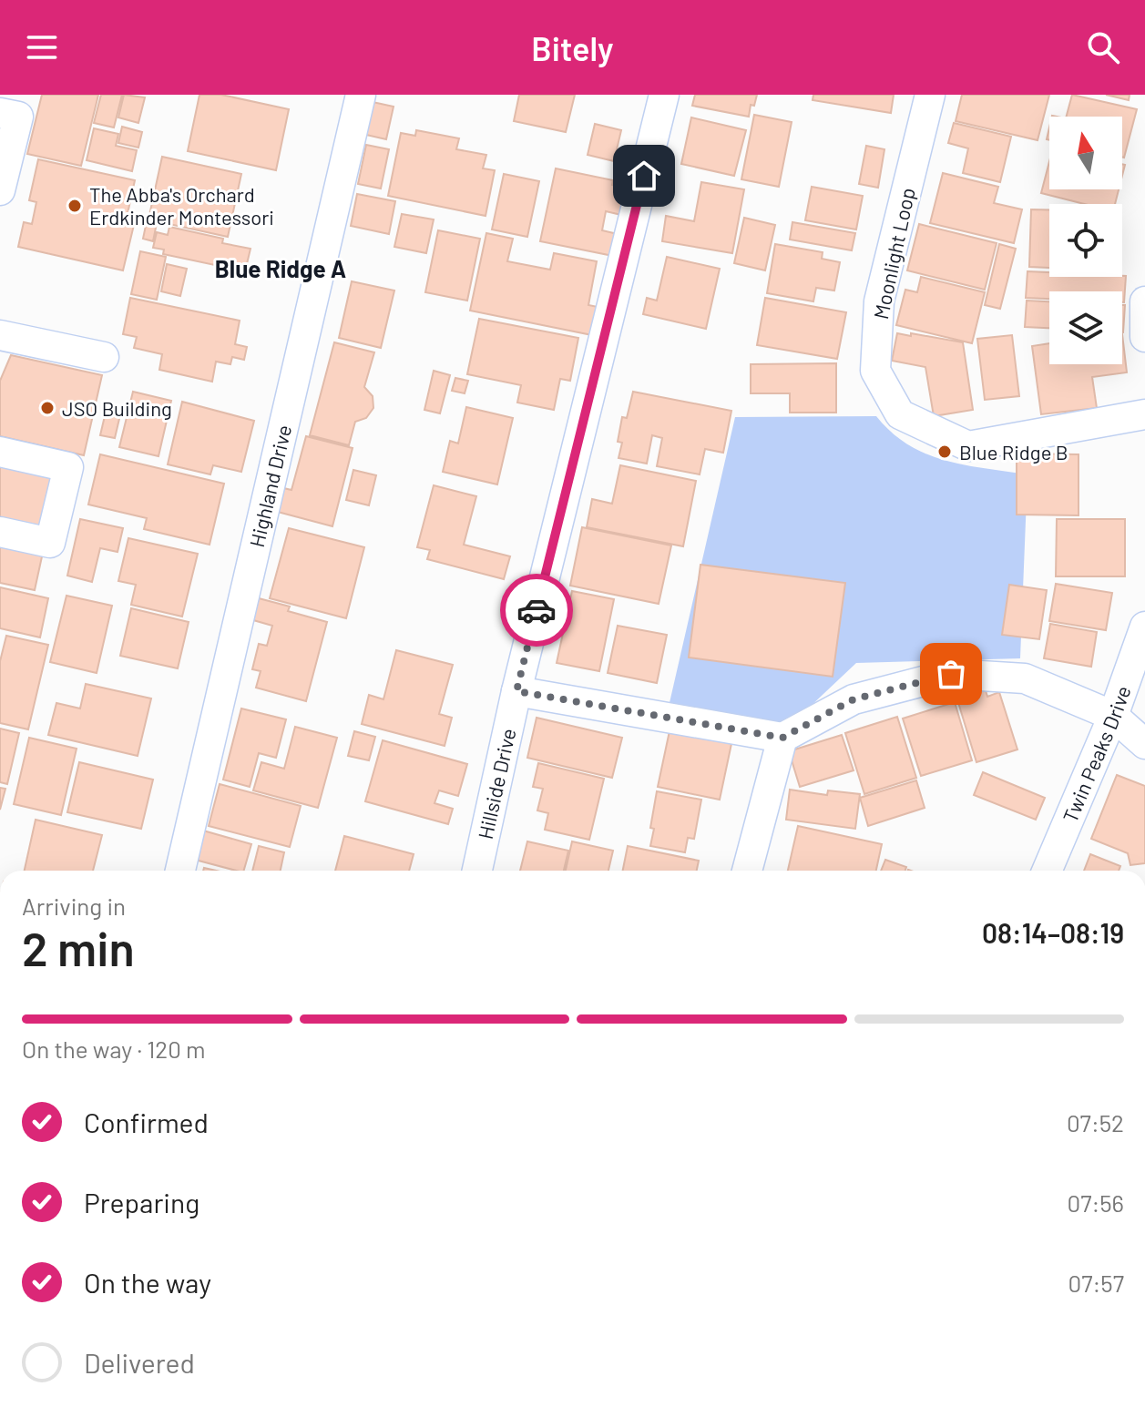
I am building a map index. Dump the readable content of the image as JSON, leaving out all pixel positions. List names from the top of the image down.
{
  "streets": {
    "street": [
      "Moonlight Loop",
      "Highland Drive",
      "Twin Peaks Drive",
      "Hillside Drive"
    ]
  },
  "districts": ["Blue Ridge A"],
  "places": ["The Abba's Orchard Erdkinder Montessori", "JSO Building", "Blue Ridge B"],
  "north": "top",
  "page": {
    "header": "Bitely",
    "heading": ["2 min", "Arriving in", "08:14–08:19"],
    "bar": "On the way · 120 m",
    "list": [
      ["Confirmed", "07:52"],
      ["Preparing", "07:56"],
      ["On the way", "07:57"],
      "Delivered"
    ]
  }
}
